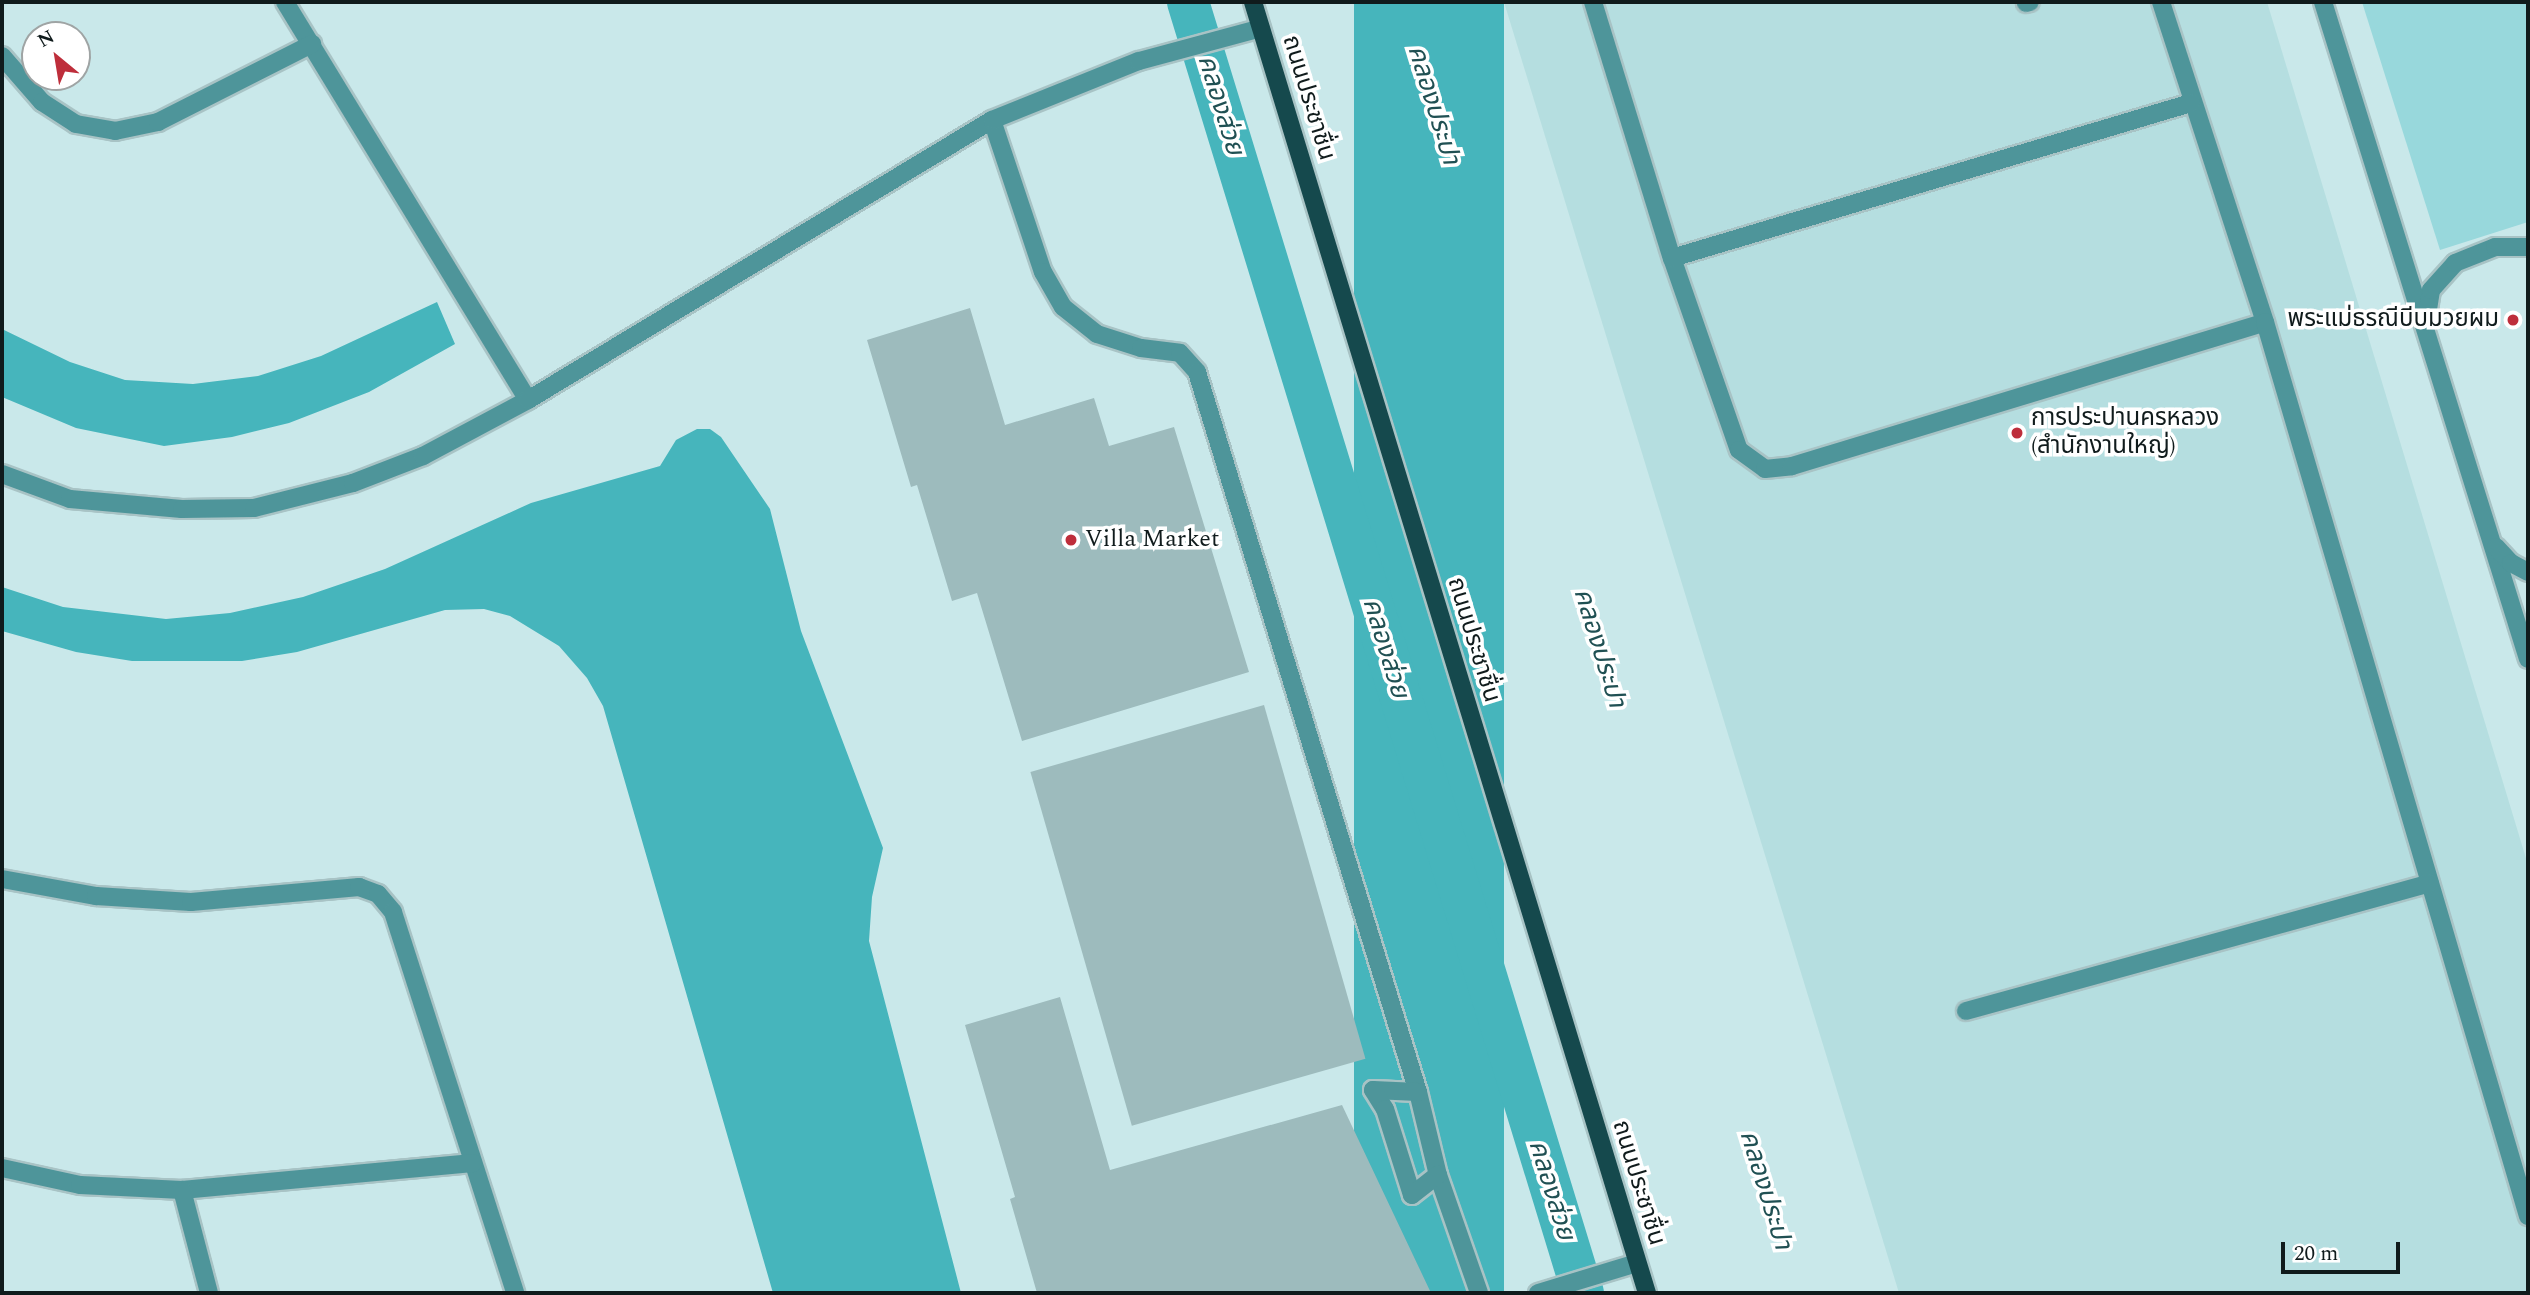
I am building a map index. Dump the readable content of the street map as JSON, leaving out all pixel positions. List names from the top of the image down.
{
  "streets": {
    "main road": ["ถนนประชาชื่น"]
  },
  "water": ["คลองส่วย", "คลองประปา"],
  "places": ["พระแม่ธรณีบีบมวยผม", "การประปานครหลวง (สำนักงานใหญ่)", "Villa Market"],
  "scale_bar": "20 m",
  "north": "top left"
}
